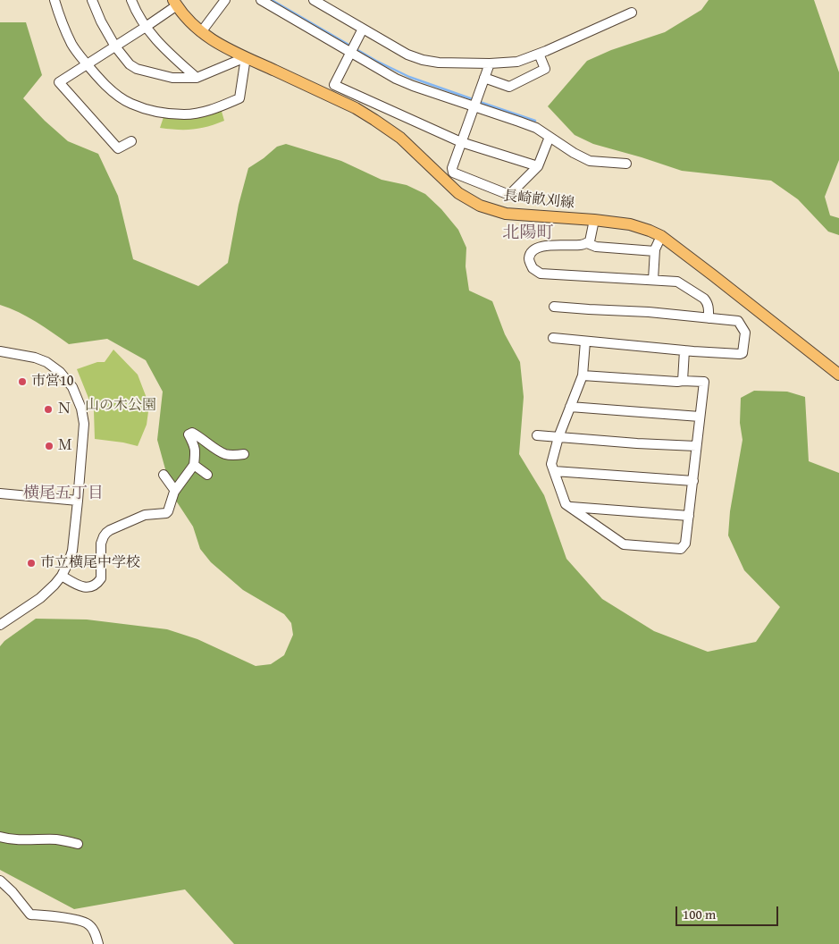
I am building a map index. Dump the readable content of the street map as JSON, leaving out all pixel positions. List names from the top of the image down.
{
  "streets": {
    "main road": ["長崎畝刈線"]
  },
  "districts": ["北陽町", "横尾五丁目"],
  "parks": ["山の木公園"],
  "places": [
    "市営10",
    "Ｎ",
    "Ｍ",
    "市立横尾中学校"
  ],
  "scale_bar": "100 m"
}
